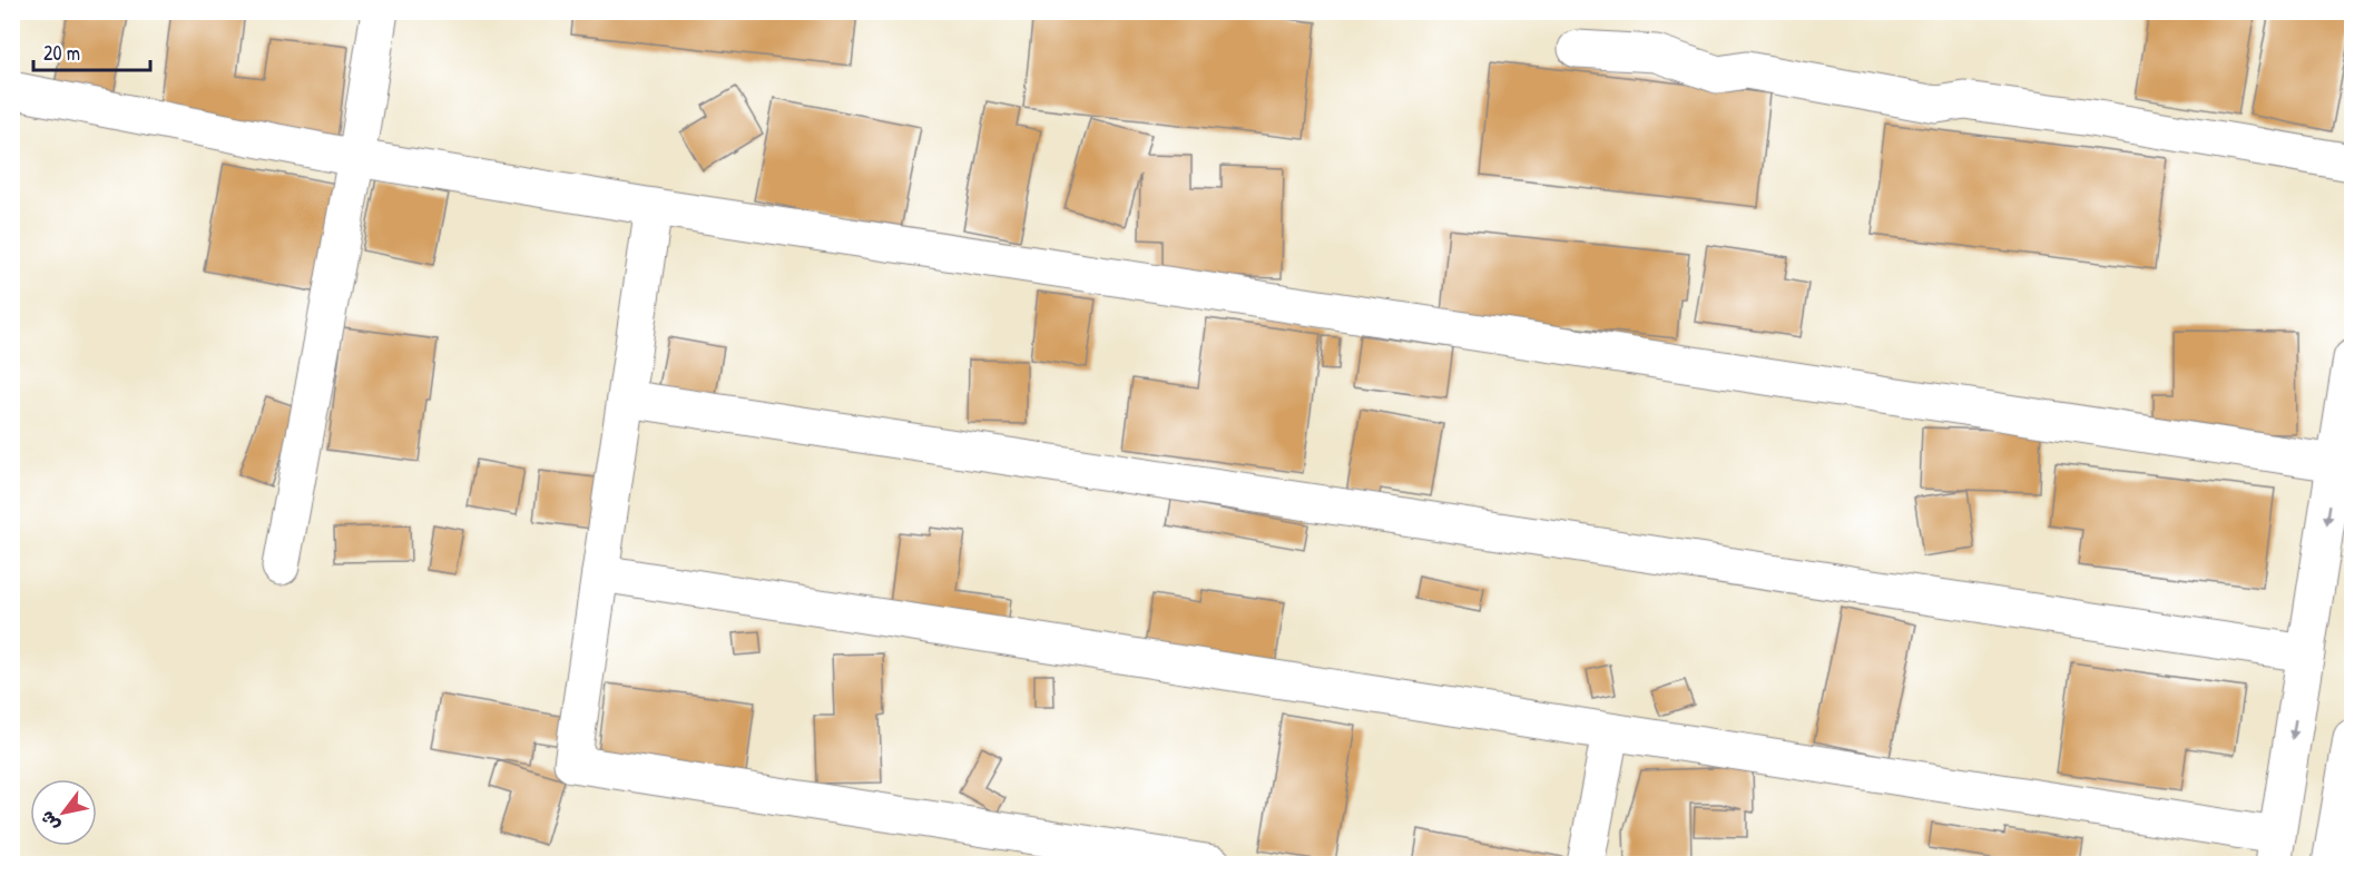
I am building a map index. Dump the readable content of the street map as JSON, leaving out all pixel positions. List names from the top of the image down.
{
  "scale_bar": "20 m",
  "north": "bottom left"
}
